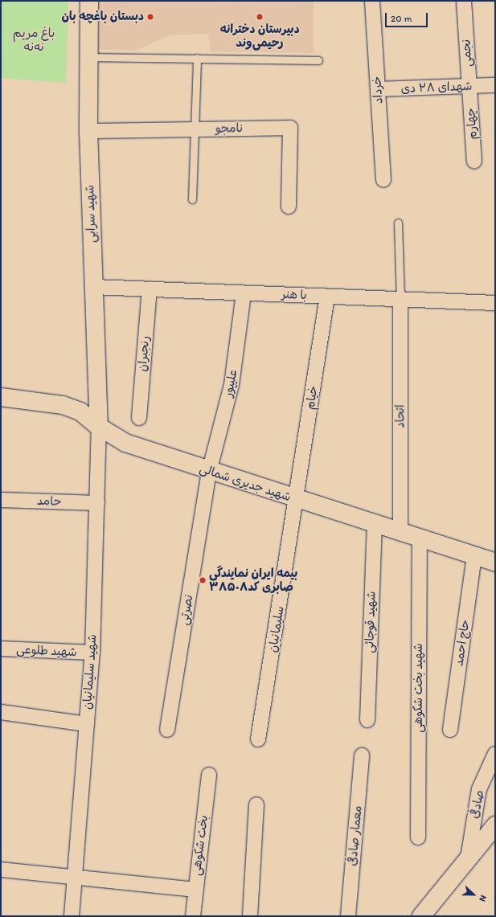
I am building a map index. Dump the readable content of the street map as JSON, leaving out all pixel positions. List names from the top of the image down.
{
  "streets": {
    "main road": ["شهید سرابی", "شهید جدیری شمالی"],
    "street": [
      "نجمی",
      "شهدای ۲۸ دی",
      "خرداد",
      "چهارم",
      "نامجو",
      "با هنر",
      "رنجبران",
      "علیپور",
      "خیام",
      "اتحاد",
      "حامد",
      "نصرتی",
      "شهید قوجائی",
      "سلیمانیان",
      "حاج احمد",
      "شهید طلوعی",
      "شهید سلیمانیان",
      "شهید بخت شکوهی",
      "صادقی",
      "معمار صادقی",
      "بخت شکوهی"
    ]
  },
  "crossings": [
    ["نجمی", "شهدای ۲۸ دی"],
    ["نجمی", "چهارم"],
    ["شهدای ۲۸ دی", "خرداد"],
    ["شهدای ۲۸ دی", "چهارم"],
    ["نامجو", "شهید سرابی"],
    ["شهید سرابی", "با هنر"],
    ["شهید سرابی", "شهید جدیری شمالی"],
    ["شهید سرابی", "شهید سلیمانیان"],
    ["با هنر", "رنجبران"],
    ["با هنر", "علیپور"],
    ["با هنر", "خیام"],
    ["با هنر", "اتحاد"],
    ["علیپور", "شهید جدیری شمالی"],
    ["علیپور", "نصرتی"],
    ["خیام", "شهید جدیری شمالی"],
    ["خیام", "سلیمانیان"],
    ["اتحاد", "شهید جدیری شمالی"],
    ["شهید جدیری شمالی", "نصرتی"],
    ["شهید جدیری شمالی", "شهید قوجائی"],
    ["شهید جدیری شمالی", "سلیمانیان"],
    ["شهید جدیری شمالی", "حاج احمد"],
    ["شهید جدیری شمالی", "شهید سلیمانیان"],
    ["شهید جدیری شمالی", "شهید بخت شکوهی"],
    ["حامد", "شهید سلیمانیان"],
    ["شهید طلوعی", "شهید سلیمانیان"]
  ],
  "parks": ["باغ مریم نه‌نه"],
  "places": ["دبستان باغچه بان", "دبیرستان دخترانه رحیمی‌وند", "بیمه ایران نمایندگی صابری کد۳۸۵۰۸"],
  "scale_bar": "20 m",
  "north": "right"
}
